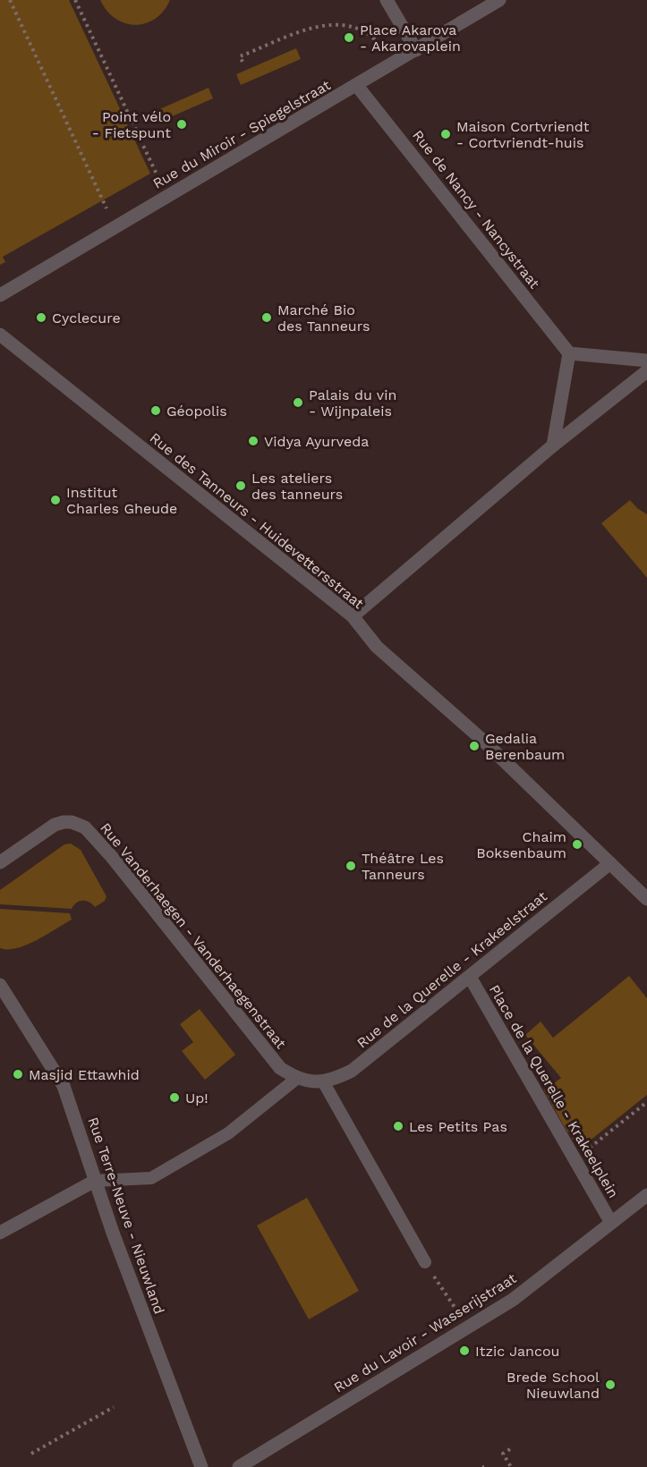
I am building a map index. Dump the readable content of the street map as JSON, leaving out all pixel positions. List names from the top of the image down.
{
  "streets": {
    "street": [
      "Rue du Miroir - Spiegelstraat",
      "Rue de Nancy - Nancystraat",
      "Rue des Tanneurs - Huidevettersstraat",
      "Rue Vanderhaegen - Vanderhaegenstraat",
      "Rue de la Querelle - Krakeelstraat",
      "Place de la Querelle - Krakeelplein",
      "Rue Terre-Neuve - Nieuwland",
      "Rue du Lavoir - Wasserijstraat"
    ]
  },
  "crossings": [
    ["Rue du Miroir - Spiegelstraat", "Rue de Nancy - Nancystraat"],
    ["Rue des Tanneurs - Huidevettersstraat", "Rue de la Querelle - Krakeelstraat"],
    ["Rue Vanderhaegen - Vanderhaegenstraat", "Rue de la Querelle - Krakeelstraat"],
    ["Rue de la Querelle - Krakeelstraat", "Place de la Querelle - Krakeelplein"],
    ["Place de la Querelle - Krakeelplein", "Rue du Lavoir - Wasserijstraat"]
  ],
  "places": [
    "Place Akarova - Akarovaplein",
    "Point vélo - Fietspunt",
    "Maison Cortvriendt - Cortvriendt-huis",
    "Cyclecure",
    "Marché Bio des Tanneurs",
    "Palais du vin - Wijnpaleis",
    "Géopolis",
    "Vidya Ayurveda",
    "Les ateliers des tanneurs",
    "Institut Charles Gheude",
    "Gedalia Berenbaum",
    "Chaim Boksenbaum",
    "Théâtre Les Tanneurs",
    "Masjid Ettawhid",
    "Up!",
    "Les Petits Pas",
    "Itzic Jancou",
    "Brede School Nieuwland"
  ]
}
